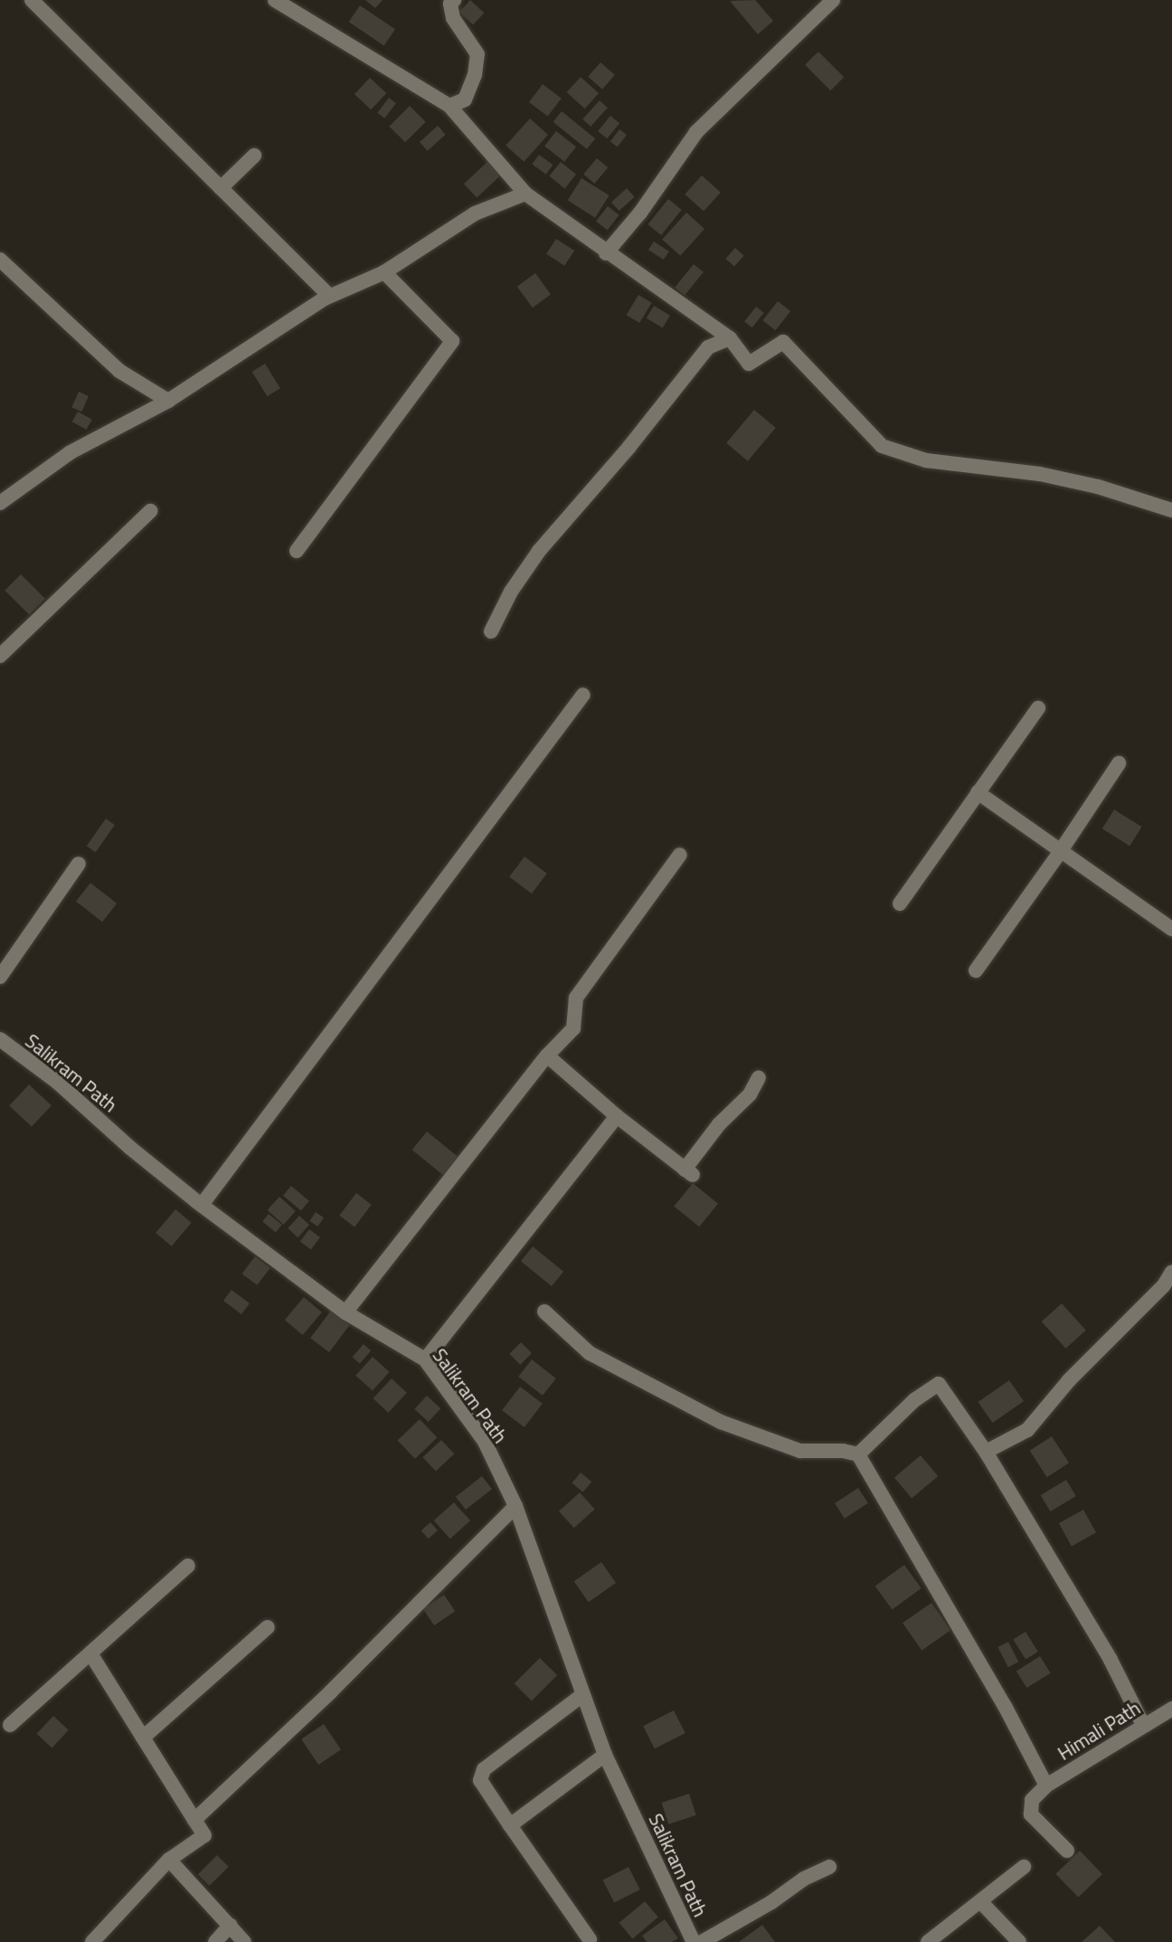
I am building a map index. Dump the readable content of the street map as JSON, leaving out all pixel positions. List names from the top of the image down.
{
  "streets": {
    "street": ["Salikram Path", "Himali Path"]
  }
}
